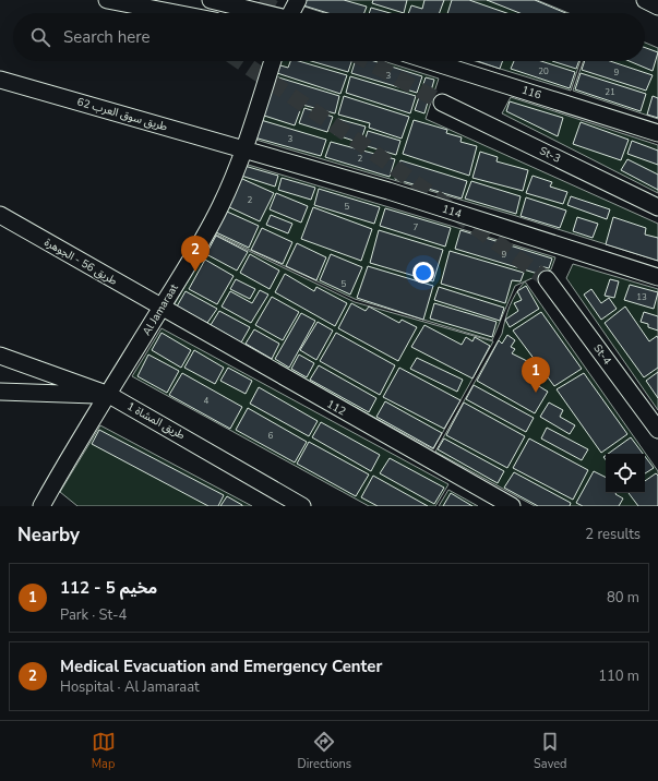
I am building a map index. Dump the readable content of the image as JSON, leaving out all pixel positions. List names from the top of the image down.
{
  "streets": {
    "street": [
      "116",
      "طريق سوق العرب 62",
      "St-3",
      "114",
      "طريق 56 - الجوهرة",
      "Al Jamaraat",
      "St-4",
      "112",
      "طريق المشاة 1"
    ]
  },
  "crossings": [
    ["طريق سوق العرب 62", "114"],
    ["طريق سوق العرب 62", "Al Jamaraat"],
    ["114", "Al Jamaraat"],
    ["طريق 56 - الجوهرة", "Al Jamaraat"],
    ["طريق 56 - الجوهرة", "112"],
    ["Al Jamaraat", "112"],
    ["Al Jamaraat", "طريق المشاة 1"]
  ],
  "house_numbers": [
    "20",
    "9",
    "3",
    "21",
    "3",
    "2",
    "2",
    "5",
    "7",
    "9",
    "5",
    "13",
    "4",
    "6"
  ],
  "page": {
    "search": "Search here",
    "pins": ["2", "1"],
    "heading": ["Nearby", "2 results"],
    "list": [
      {
        "mark": "1",
        "name": "مخيم 5 - 112",
        "note": "Park · St-4",
        "value": "80 m"
      },
      {
        "mark": "2",
        "name": "Medical Evacuation and Emergency Center",
        "note": "Hospital · Al Jamaraat",
        "value": "110 m"
      }
    ],
    "nav": ["Map", "Directions", "Saved"]
  }
}
